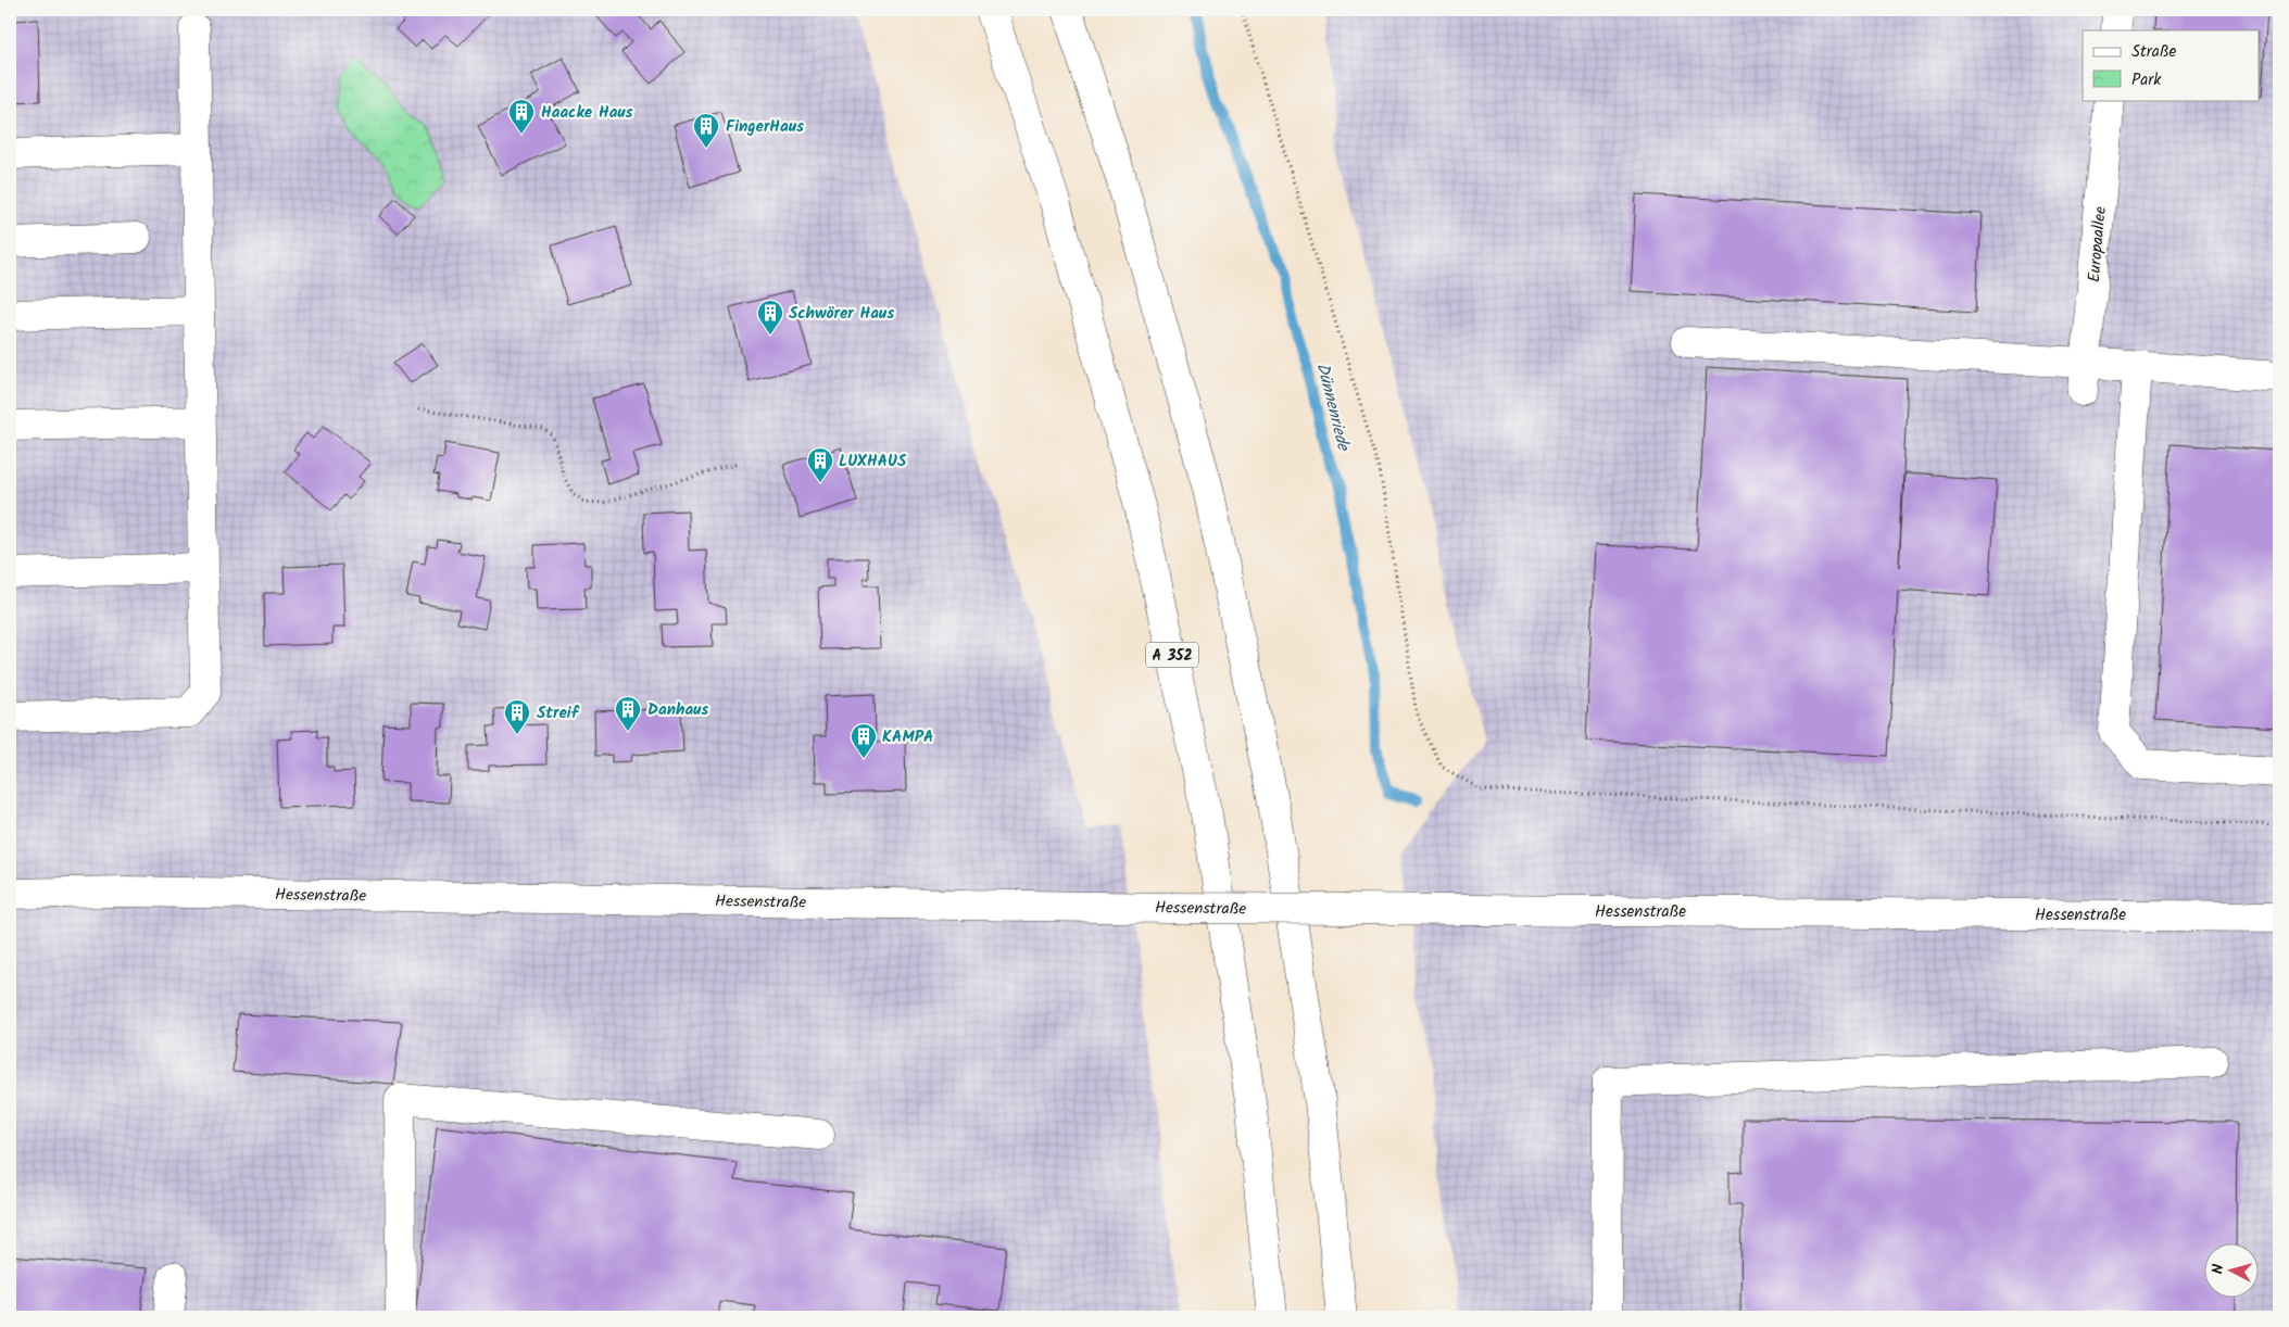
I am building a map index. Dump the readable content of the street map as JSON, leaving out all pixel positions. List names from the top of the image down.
{
  "streets": {
    "main road": ["Europaallee", "A 352", "Hessenstraße"]
  },
  "water": ["Dünnenriede"],
  "places": {
    "building": [
      "Haacke Haus",
      "FingerHaus",
      "Schwörer Haus",
      "LUXHAUS",
      "Danhaus",
      "Streif",
      "KAMPA"
    ]
  },
  "legend": ["Straße", "Park"],
  "north": "left"
}
